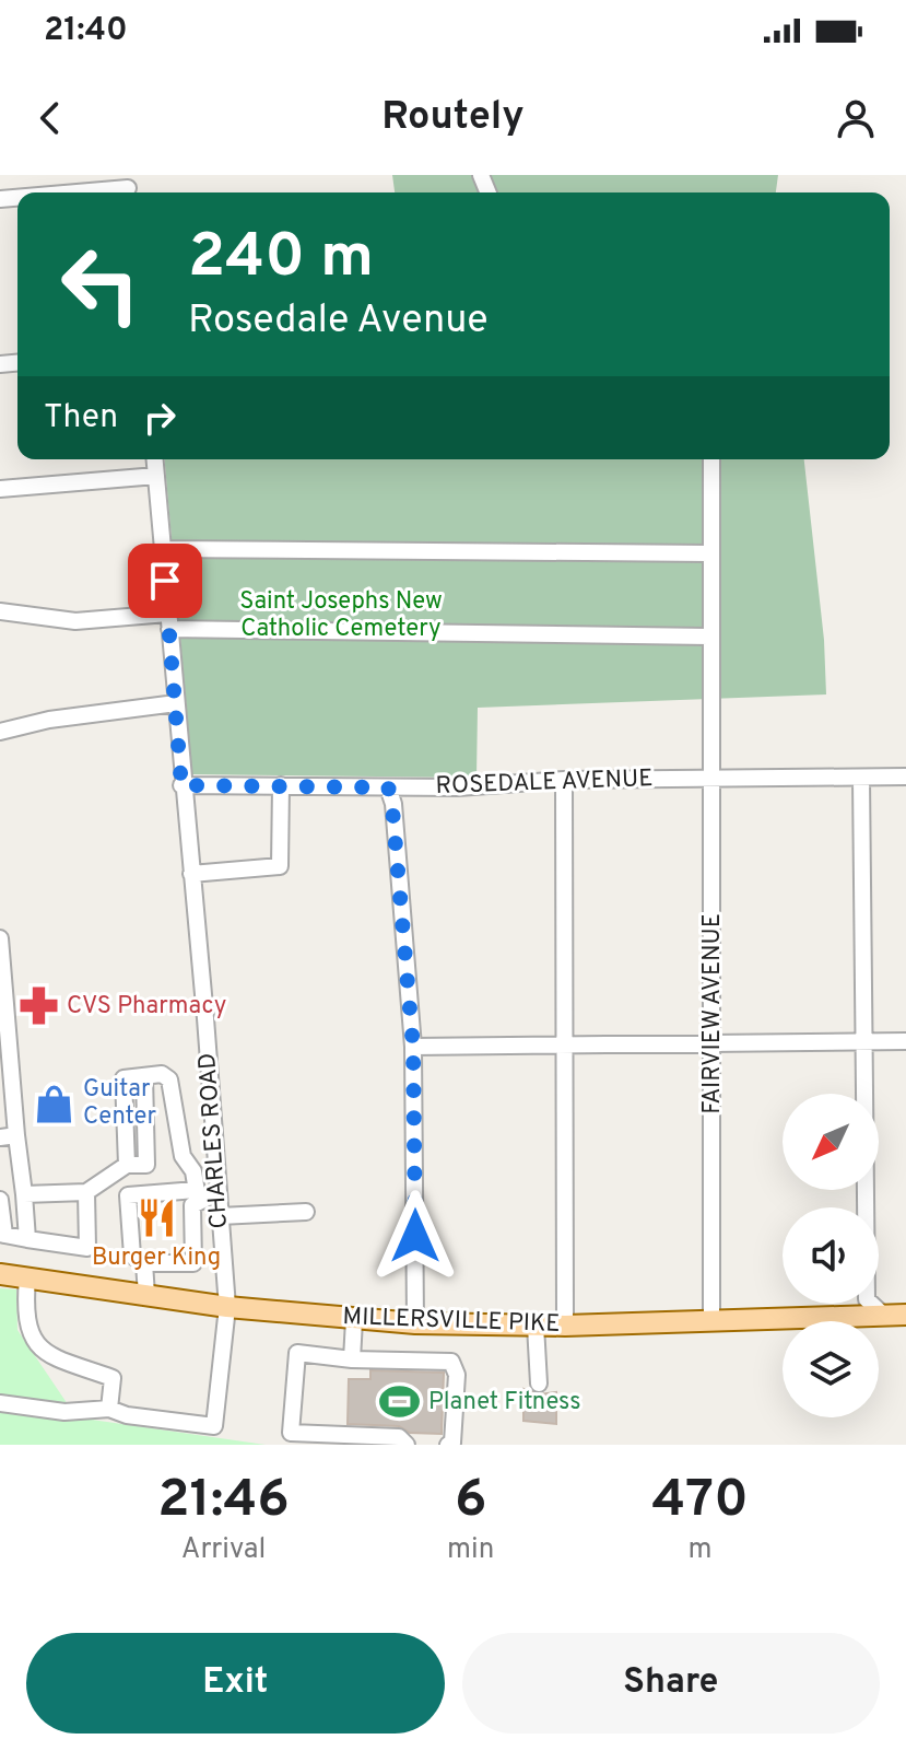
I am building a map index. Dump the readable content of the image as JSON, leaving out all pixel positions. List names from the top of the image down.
{
  "streets": {
    "main road": ["MILLERSVILLE PIKE"],
    "street": ["ROSEDALE AVENUE", "FAIRVIEW AVENUE", "CHARLES ROAD"]
  },
  "crossings": [
    ["ROSEDALE AVENUE", "FAIRVIEW AVENUE"],
    ["ROSEDALE AVENUE", "CHARLES ROAD"],
    ["FAIRVIEW AVENUE", "MILLERSVILLE PIKE"],
    ["CHARLES ROAD", "MILLERSVILLE PIKE"]
  ],
  "parks": ["Saint Josephs New Catholic Cemetery"],
  "places": {
    "pharmacy": ["CVS Pharmacy"],
    "shop": ["Guitar Center"],
    "restaurant": ["Burger King"],
    "sports": ["Planet Fitness"]
  },
  "north": "bottom left",
  "page": {
    "status": "21:40",
    "header": "Routely",
    "turn": ["240 m", "Rosedale Avenue"],
    "then": "Then",
    "eta": [
      "21:46",
      "Arrival",
      "6",
      "min",
      "470",
      "m"
    ],
    "buttons": ["Exit", "Share"]
  }
}
